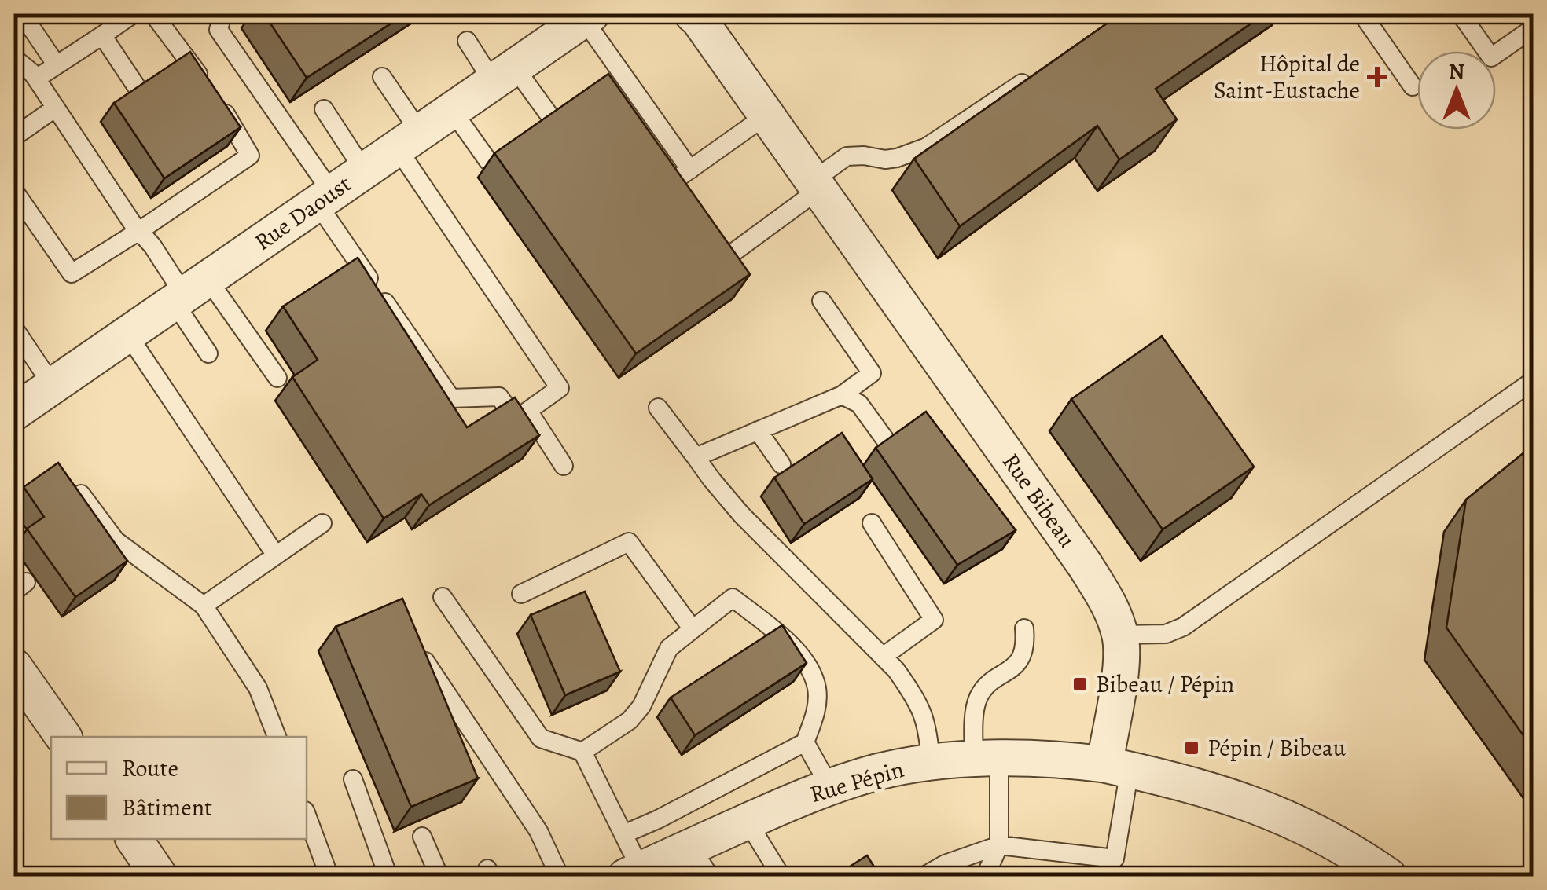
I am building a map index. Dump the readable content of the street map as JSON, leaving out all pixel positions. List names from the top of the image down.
{
  "streets": {
    "street": ["Rue Daoust", "Rue Bibeau", "Rue Pépin"]
  },
  "crossings": [
    ["Rue Bibeau", "Rue Pépin"]
  ],
  "places": {
    "health": ["Hôpital de Saint-Eustache"],
    "transit": ["Bibeau / Pépin", "Pépin / Bibeau"]
  },
  "legend": ["Route", "Bâtiment"],
  "north": "top"
}
